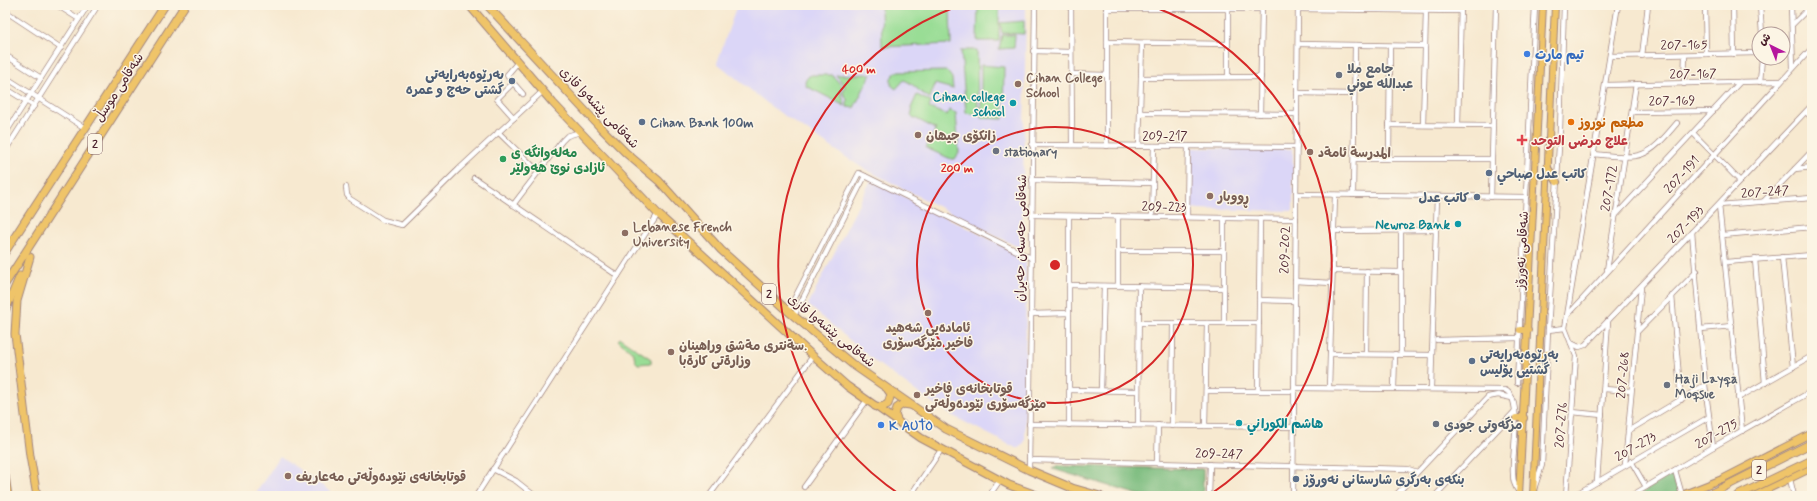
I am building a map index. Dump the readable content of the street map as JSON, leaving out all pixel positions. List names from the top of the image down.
{
  "streets": {
    "highway": ["شەقامی موسڵ", "شەقامی پێشەوا قازی", "2"],
    "main road": ["شەقامی نەورۆز"],
    "street": [
      "207-165",
      "207-167",
      "207-169",
      "209-217",
      "207-191",
      "207-172",
      "207-247",
      "209-223",
      "207-193",
      "شەقامی حەسەن حەیران",
      "209-202",
      "207-268",
      "207-276",
      "207-275",
      "207-273",
      "209-247"
    ]
  },
  "crossings": [
    ["207-167", "207-191"],
    ["207-167", "207-172"],
    ["207-169", "207-172"],
    ["شەقامی پێشەوا قازی", "شەقامی حەسەن حەیران"],
    ["209-217", "شەقامی حەسەن حەیران"],
    ["209-217", "209-202"],
    ["207-191", "207-172"],
    ["207-247", "207-193"],
    ["209-223", "شەقامی حەسەن حەیران"],
    ["209-223", "209-202"],
    ["207-193", "207-268"],
    ["207-193", "207-276"],
    ["شەقامی حەسەن حەیران", "209-247"],
    ["209-202", "209-247"],
    ["207-268", "207-273"]
  ],
  "places": {
    "other": [
      "تيم مارت",
      "جامع ملا عبدالله عوني",
      "بەرێوەبەرایەتی گشتی حەج و عمرە",
      "Cihan College School",
      "Cihan college school",
      "Cihan Bank 100m",
      "مطعم نوروز",
      "زانکۆی جیھان",
      "stationary",
      "المدرسة ئامةد",
      "مەلەوانگە ی ئازادی نوێ هەولێر",
      "كاتب عدل صباحي",
      "ڕووبار",
      "کاتب عدل",
      "Newroz Bank",
      "Lebanese French University",
      "ئامادەیی شەهید فاخیر مێرگەسۆری",
      "سةنترى مةشق وراهينان. وزارةتى كارةبا",
      "بەڕێوەبەرایەتی گشتیی پۆلیس",
      "Haji Layqa Moqsue",
      "قوتابخانەی فاخیر مێرگەسۆری نێودەوڵەتی",
      "هاشم الكوراني",
      "مزگەوتی جودی",
      "K AUTO",
      "قوتابخانەی نێودەوڵەتی مەعاریف",
      "بنکەی بەرگری شارستانی نەورۆز"
    ],
    "health": ["علاج مرضى التوحد"]
  },
  "north": "top left",
  "rings": ["400 m", "200 m"]
}
